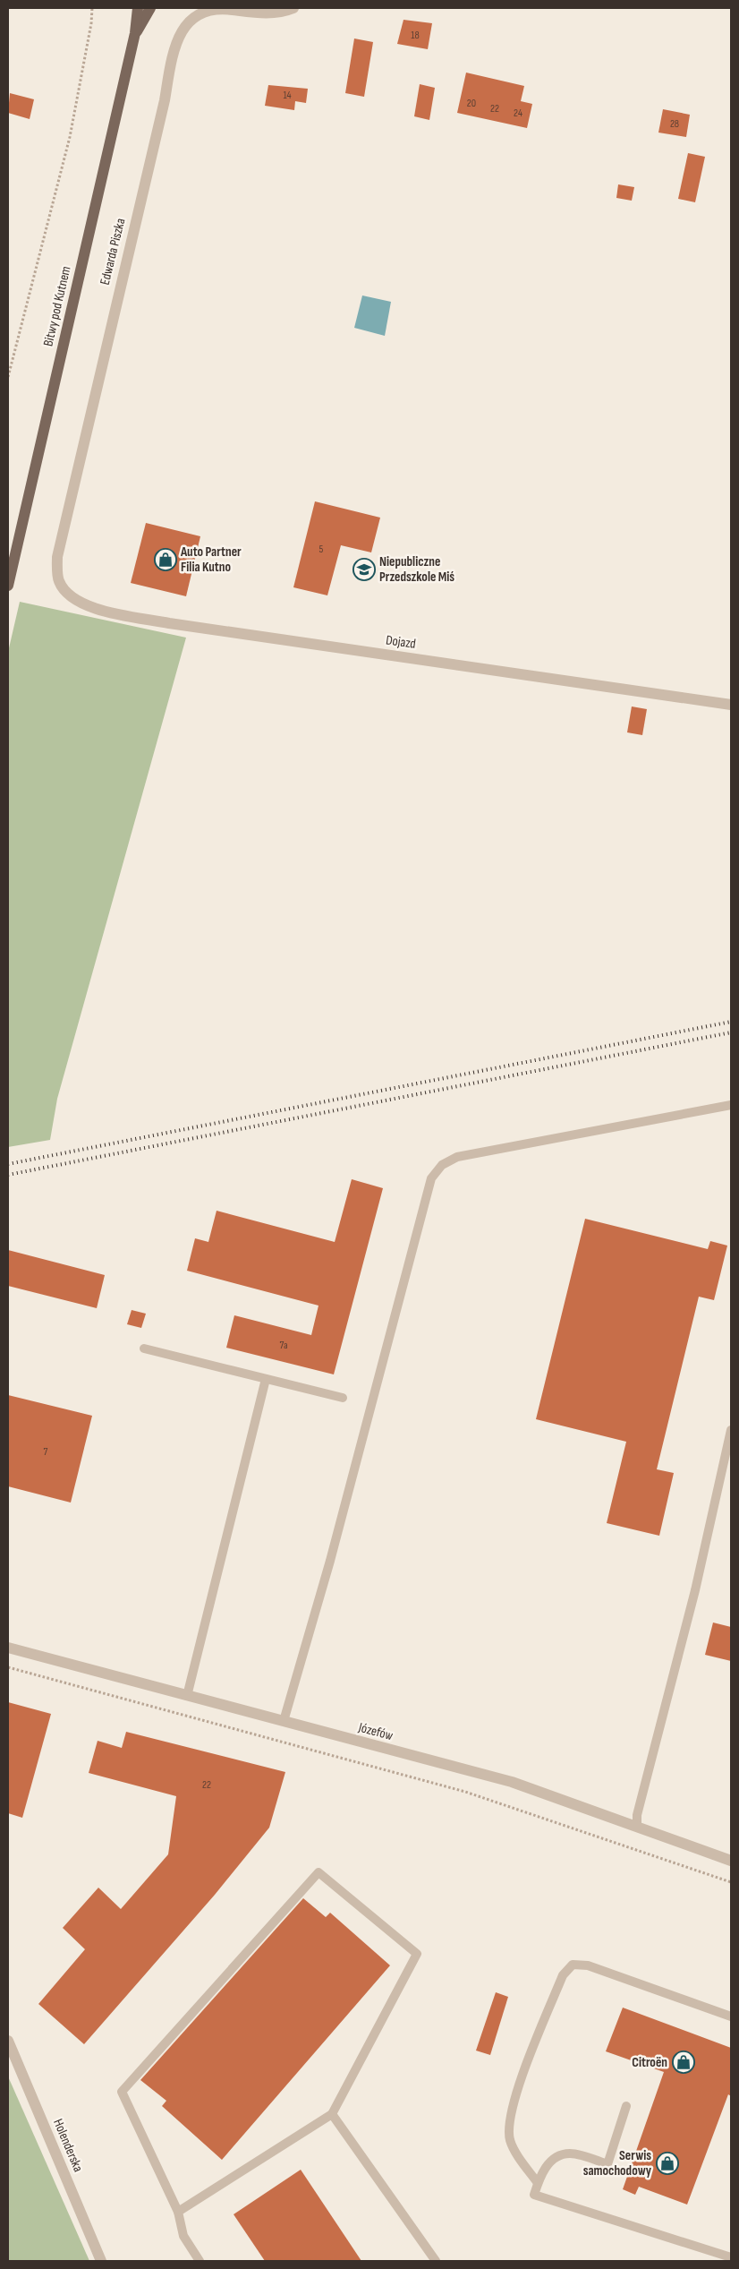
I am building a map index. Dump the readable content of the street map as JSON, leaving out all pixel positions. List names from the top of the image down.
{
  "streets": {
    "main road": ["Bitwy pod Kutnem"],
    "street": [
      "Edwarda Piszka",
      "Dojazd",
      "Józefów",
      "Holenderska"
    ]
  },
  "crossings": [
    ["Edwarda Piszka", "Dojazd"]
  ],
  "places": {
    "shop": ["Auto Partner Filia Kutno", "Citroën", "Serwis samochodowy"],
    "school or university": ["Niepubliczne Przedszkole Miś"]
  },
  "house_numbers": [
    "18",
    "14",
    "20",
    "22",
    "24",
    "28",
    "5",
    "7a",
    "7",
    "22"
  ]
}
